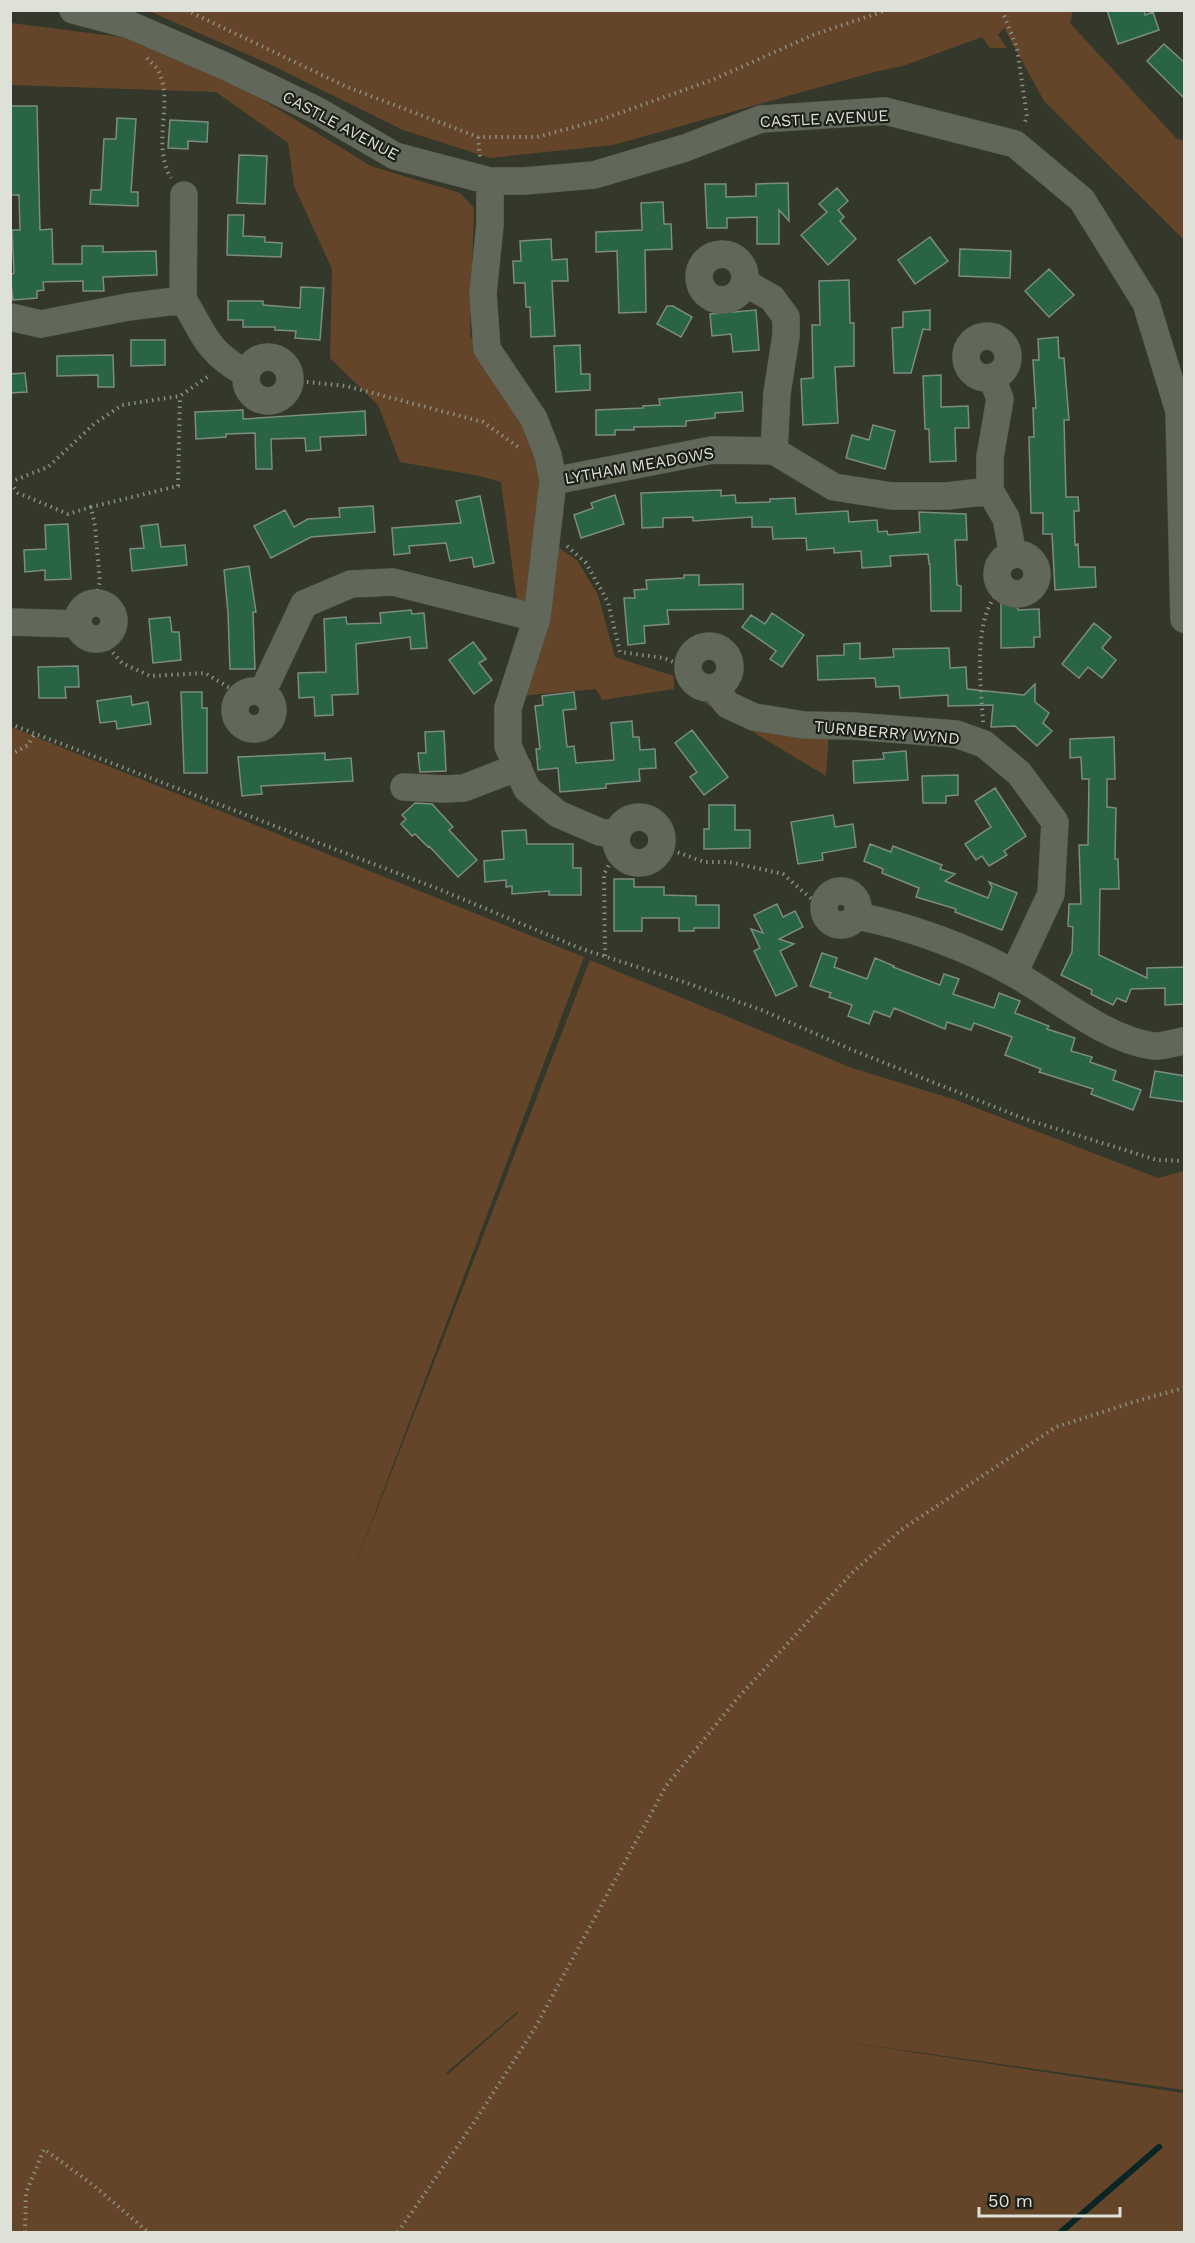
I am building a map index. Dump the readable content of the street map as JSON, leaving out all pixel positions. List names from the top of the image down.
{
  "streets": {
    "street": ["CASTLE AVENUE", "LYTHAM MEADOWS", "TURNBERRY WYND"]
  },
  "scale_bar": "50 m"
}
